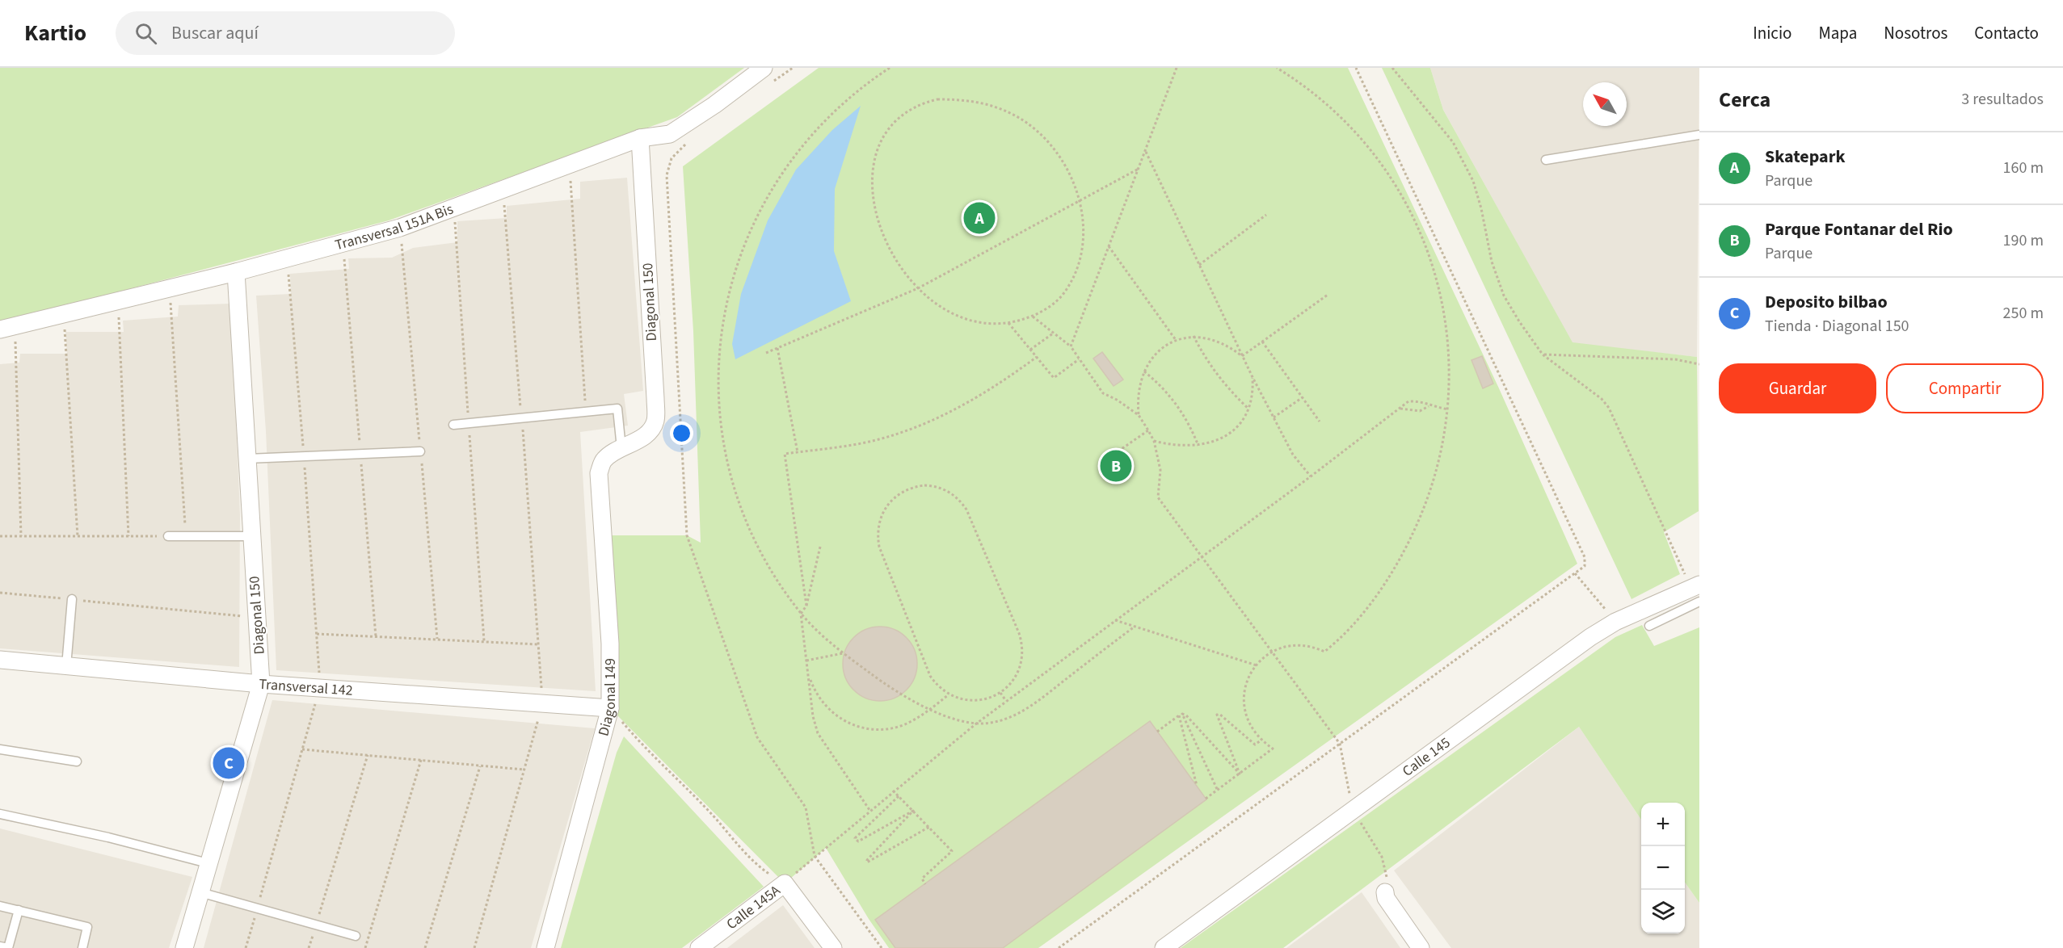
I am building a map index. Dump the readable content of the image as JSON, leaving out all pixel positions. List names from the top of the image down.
{
  "streets": {
    "street": [
      "Transversal 151A Bis",
      "Diagonal 150",
      "Transversal 142",
      "Diagonal 149",
      "Calle 145",
      "Calle 145A"
    ]
  },
  "crossings": [
    ["Transversal 151A Bis", "Diagonal 150"],
    ["Diagonal 150", "Transversal 142"],
    ["Diagonal 150", "Diagonal 149"],
    ["Transversal 142", "Diagonal 149"]
  ],
  "north": "top left",
  "page": {
    "header": "Kartio",
    "search": "Buscar aquí",
    "nav": [
      "Inicio",
      "Mapa",
      "Nosotros",
      "Contacto"
    ],
    "heading": ["Cerca", "3 resultados"],
    "list": [
      {
        "mark": "A",
        "name": "Skatepark",
        "note": "Parque",
        "value": "160 m"
      },
      {
        "mark": "B",
        "name": "Parque Fontanar del Rio",
        "note": "Parque",
        "value": "190 m"
      },
      {
        "mark": "C",
        "name": "Deposito bilbao",
        "note": "Tienda · Diagonal 150",
        "value": "250 m"
      }
    ],
    "pins": ["A", "B", "C"],
    "buttons": ["Guardar", "Compartir"],
    "map_buttons": ["+", "−"]
  }
}
